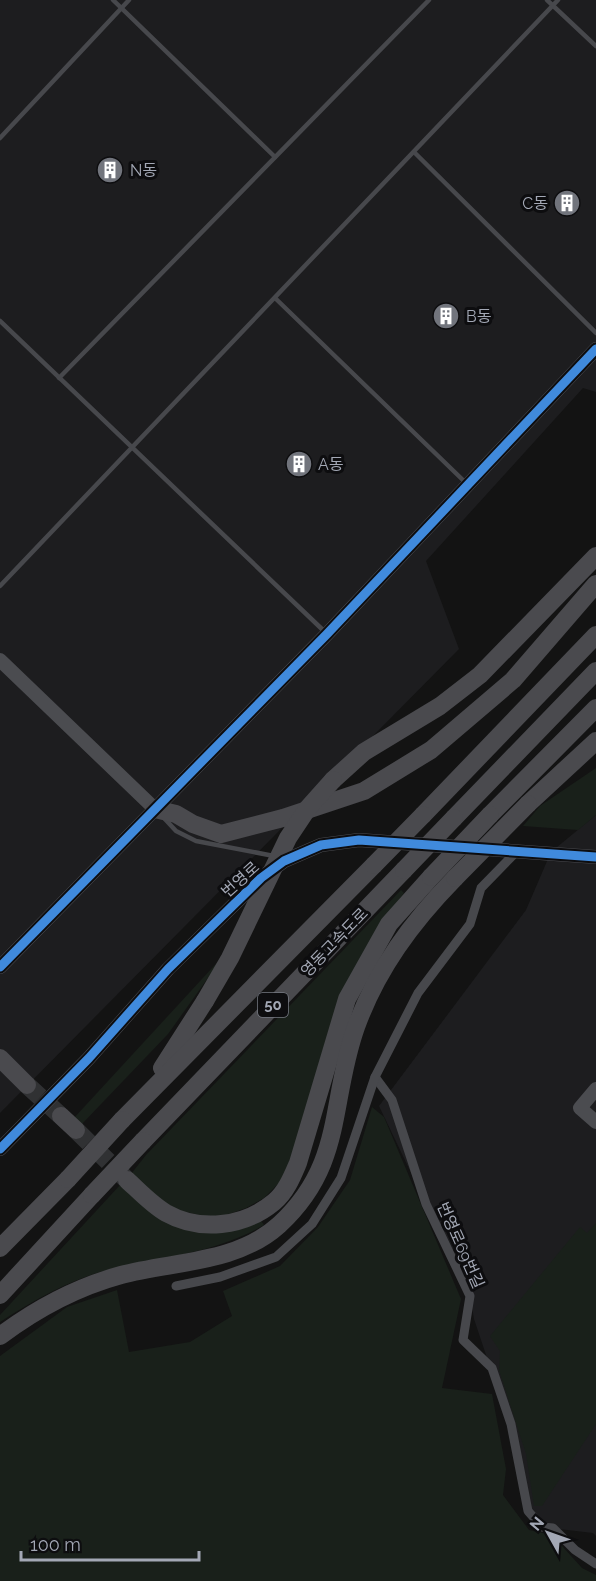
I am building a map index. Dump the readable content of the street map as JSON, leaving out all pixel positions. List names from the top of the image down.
{
  "streets": {
    "highway": ["영동고속도로", "50"],
    "street": ["번영로", "번영로69번길"]
  },
  "places": {
    "building": [
      "N동",
      "C동",
      "B동",
      "A동"
    ]
  },
  "scale_bar": "100 m",
  "north": "top left"
}
